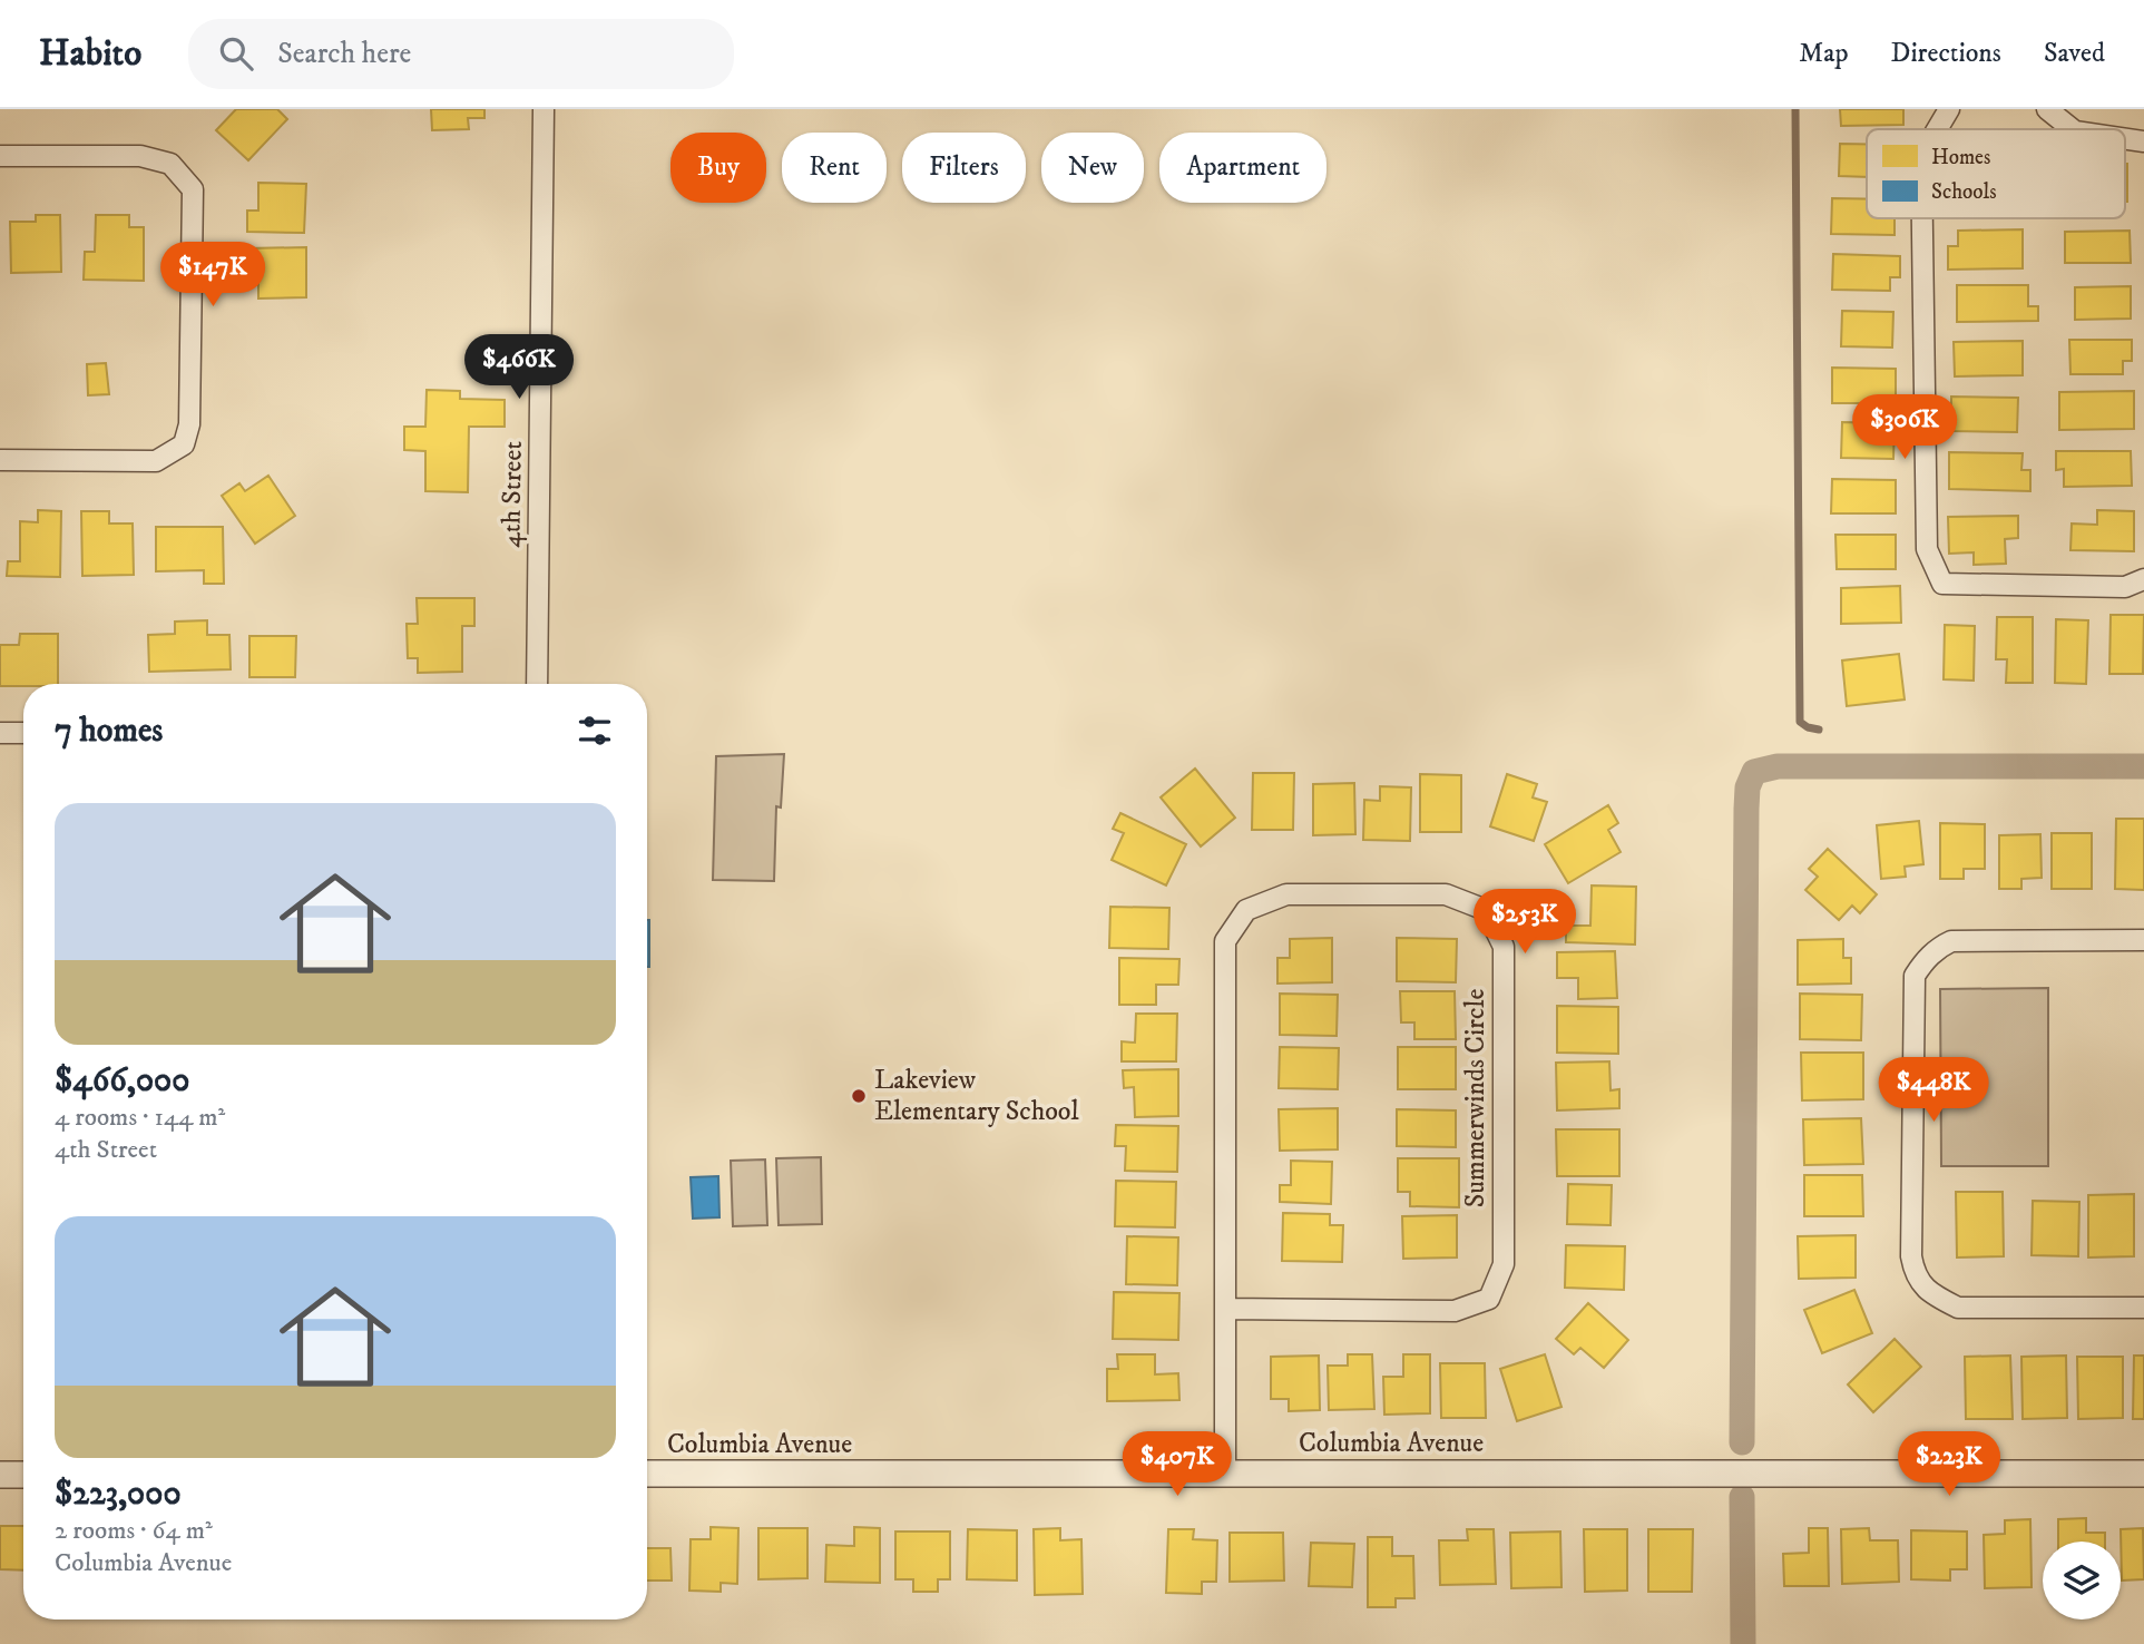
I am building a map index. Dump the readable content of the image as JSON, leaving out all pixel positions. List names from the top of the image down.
{
  "streets": {
    "street": ["4th Street", "Summerwinds Circle", "Columbia Avenue"]
  },
  "crossings": [
    ["Summerwinds Circle", "Columbia Avenue"]
  ],
  "places": ["Lakeview Elementary School"],
  "legend": ["Homes", "Schools"],
  "page": {
    "header": "Habito",
    "search": "Search here",
    "nav": ["Map", "Directions", "Saved"],
    "chip": [
      "Buy",
      "Rent",
      "Filters",
      "New",
      "Apartment"
    ],
    "price": [
      "$147K",
      "$466K",
      "$306K",
      "$253K",
      "$448K",
      "$407K",
      "$223K"
    ],
    "heading": "7 homes",
    "list": [
      {
        "name": "$466,000",
        "note": "4 rooms · 144 m² · 4th Street"
      },
      {
        "name": "$223,000",
        "note": "2 rooms · 64 m² · Columbia Avenue"
      }
    ]
  }
}
